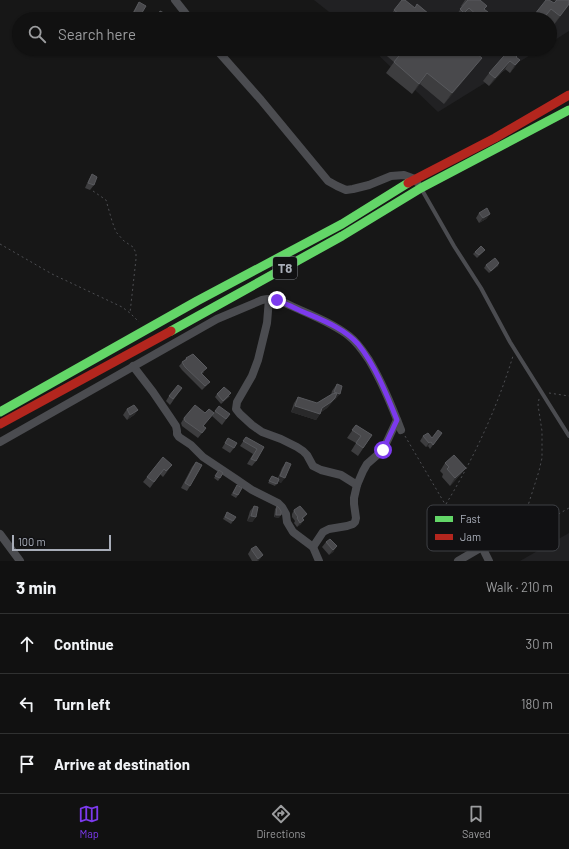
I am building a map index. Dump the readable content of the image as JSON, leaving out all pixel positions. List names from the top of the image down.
{
  "streets": {
    "main road": ["T8"]
  },
  "legend": ["Fast", "Jam"],
  "scale_bar": "100 m",
  "page": {
    "search": "Search here",
    "scale": "100 m",
    "heading": ["3 min", "Walk · 210 m"],
    "list": [
      ["Continue", "30 m"],
      ["Turn left", "180 m"],
      "Arrive at destination"
    ],
    "nav": ["Map", "Directions", "Saved"]
  }
}
